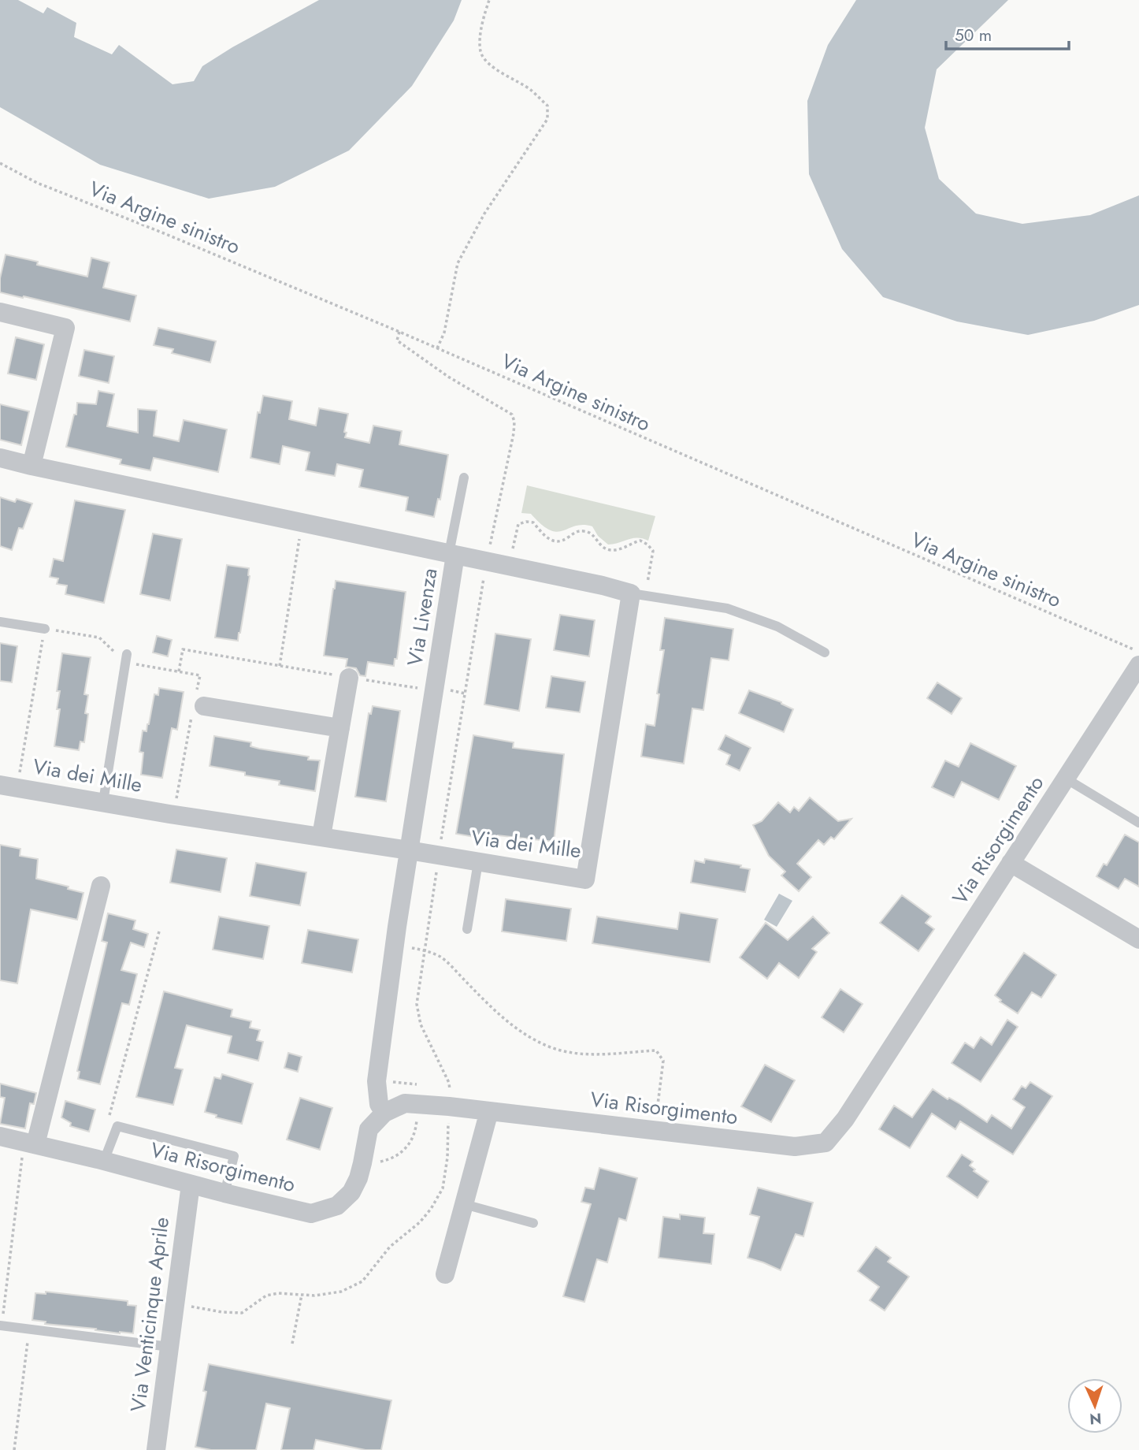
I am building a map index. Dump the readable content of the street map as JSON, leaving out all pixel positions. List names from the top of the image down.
{
  "streets": {
    "street": [
      "Via Livenza",
      "Via dei Mille",
      "Via Risorgimento",
      "Via Venticinque Aprile"
    ],
    "path": ["Via Argine sinistro"]
  },
  "crossings": [
    ["Via Livenza", "Via dei Mille"],
    ["Via Livenza", "Via Risorgimento"],
    ["Via Risorgimento", "Via Venticinque Aprile"]
  ],
  "scale_bar": "50 m",
  "north": "bottom"
}
